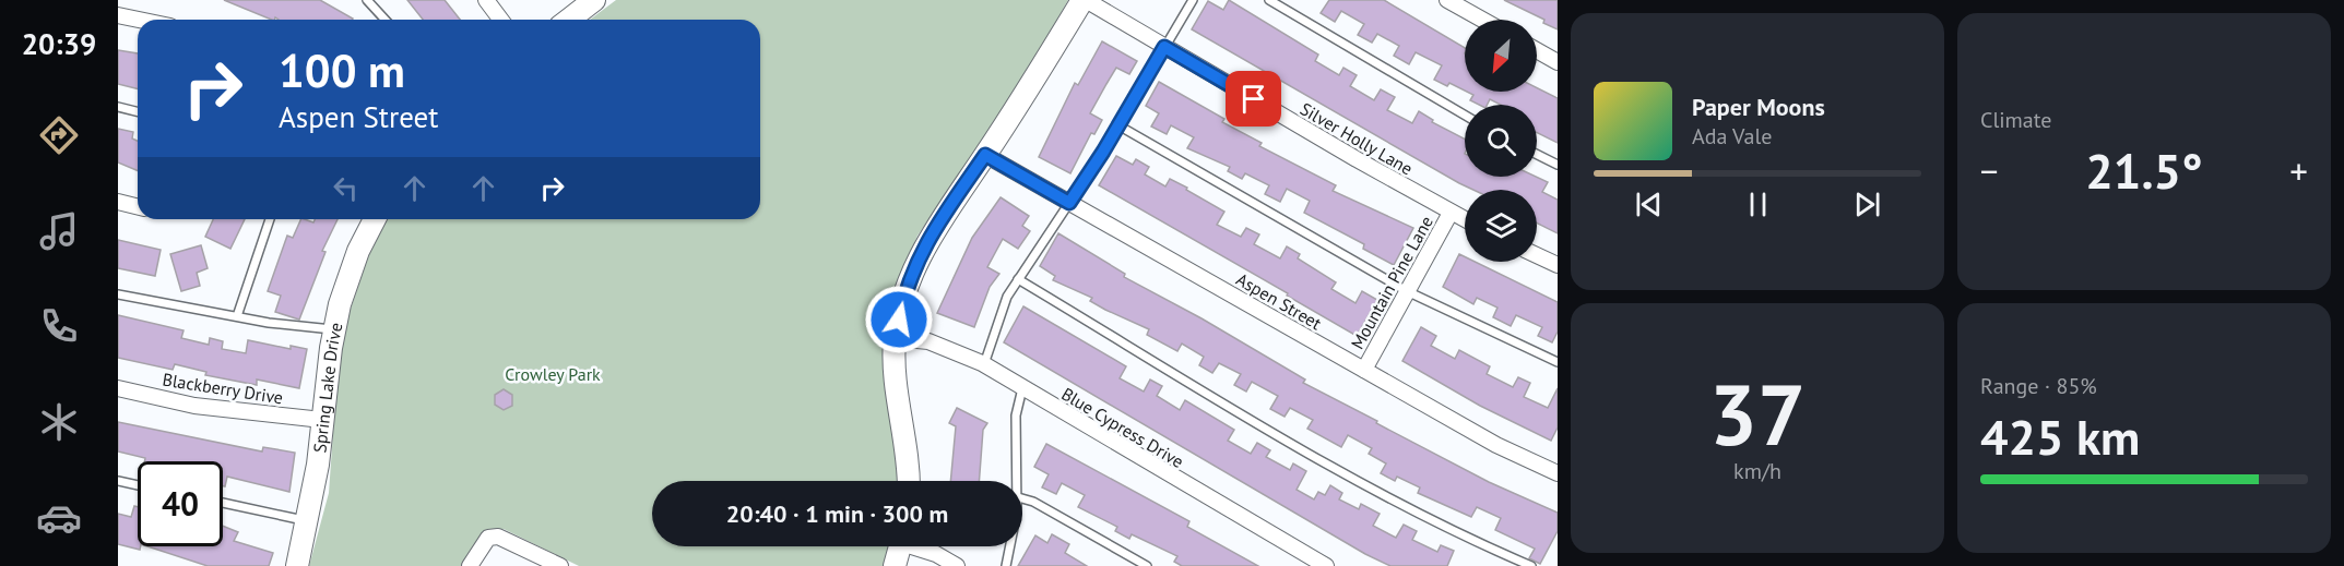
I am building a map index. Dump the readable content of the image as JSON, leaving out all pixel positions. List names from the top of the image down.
{
  "streets": {
    "street": [
      "Silver Holly Lane",
      "Mountain Pine Lane",
      "Aspen Street",
      "Spring Lake Drive",
      "Blackberry Drive",
      "Blue Cypress Drive"
    ]
  },
  "crossings": [
    ["Silver Holly Lane", "Mountain Pine Lane"],
    ["Mountain Pine Lane", "Aspen Street"],
    ["Spring Lake Drive", "Blackberry Drive"]
  ],
  "parks": ["Crowley Park"],
  "north": "bottom left",
  "page": {
    "tabs": "20:39",
    "tile": [
      "Climate",
      ["37", "km/h"],
      ["Range · 85%", "425 km"]
    ],
    "turn": ["100 m", "Aspen Street"],
    "song": ["Paper Moons", "Ada Vale"],
    "heat": ["−", "21.5°", "+"],
    "limit": "40",
    "trip": "20:40 · 1 min · 300 m"
  }
}
